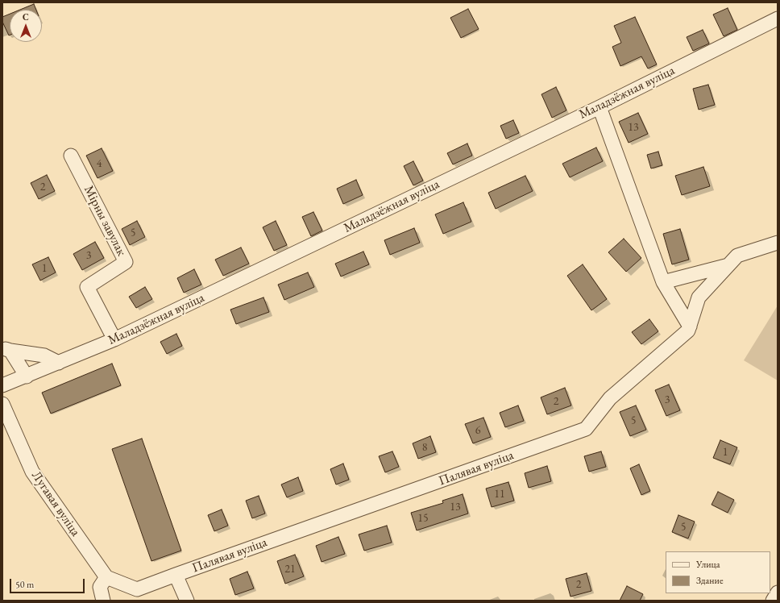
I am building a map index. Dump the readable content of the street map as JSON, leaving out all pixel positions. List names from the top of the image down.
{
  "streets": {
    "street": [
      "Маладзёжная вуліца",
      "Мірны завулак",
      "Палявая вуліца",
      "Лугавая вуліца"
    ]
  },
  "crossings": [
    ["Маладзёжная вуліца", "Мірны завулак"],
    ["Палявая вуліца", "Лугавая вуліца"]
  ],
  "house_numbers": [
    "13",
    "4",
    "2",
    "5",
    "3",
    "1",
    "3",
    "2",
    "5",
    "6",
    "8",
    "1",
    "11",
    "13",
    "15",
    "5",
    "21",
    "2"
  ],
  "legend": ["Улица", "Здание"],
  "scale_bar": "50 m",
  "north": "top"
}
